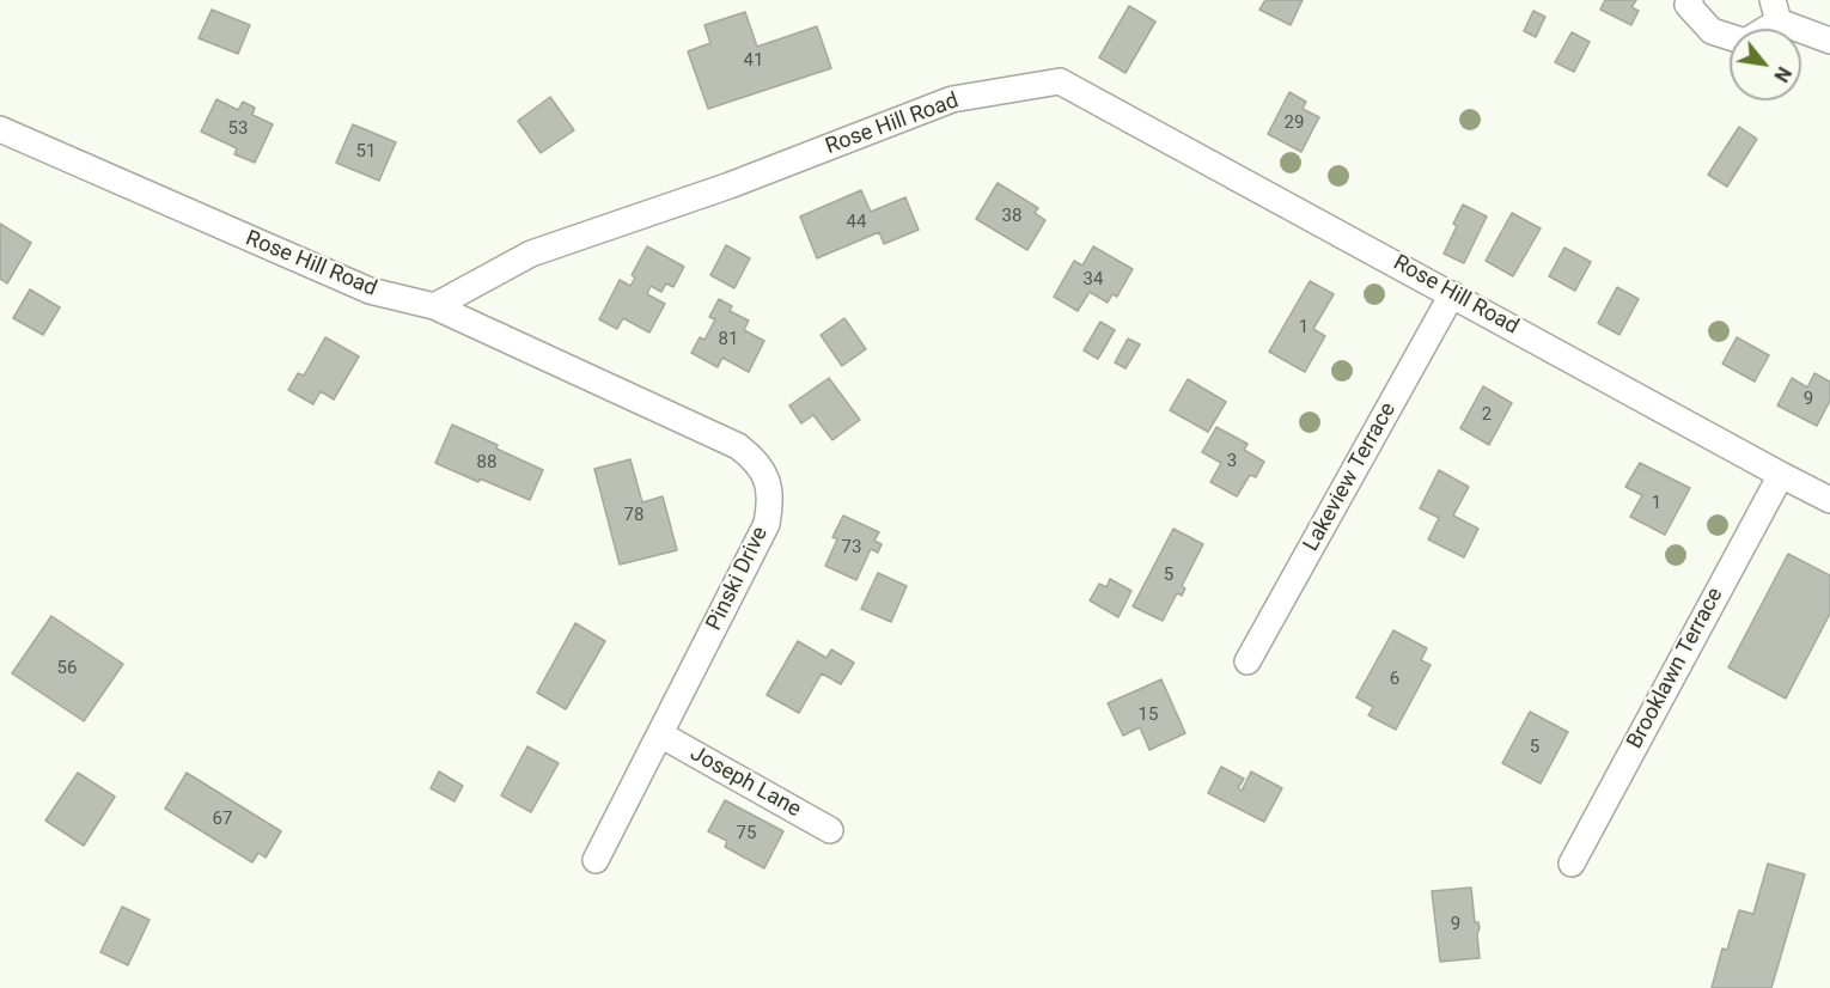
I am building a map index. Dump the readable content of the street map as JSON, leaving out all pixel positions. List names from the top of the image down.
{
  "streets": {
    "street": [
      "Rose Hill Road",
      "Lakeview Terrace",
      "Pinski Drive",
      "Brooklawn Terrace",
      "Joseph Lane"
    ]
  },
  "crossings": [
    ["Rose Hill Road", "Lakeview Terrace"],
    ["Rose Hill Road", "Pinski Drive"],
    ["Rose Hill Road", "Brooklawn Terrace"],
    ["Pinski Drive", "Joseph Lane"]
  ],
  "house_numbers": [
    "41",
    "29",
    "53",
    "51",
    "38",
    "44",
    "34",
    "1",
    "81",
    "9",
    "2",
    "3",
    "88",
    "1",
    "78",
    "73",
    "5",
    "56",
    "6",
    "15",
    "5",
    "67",
    "75",
    "9"
  ],
  "north": "bottom right"
}
